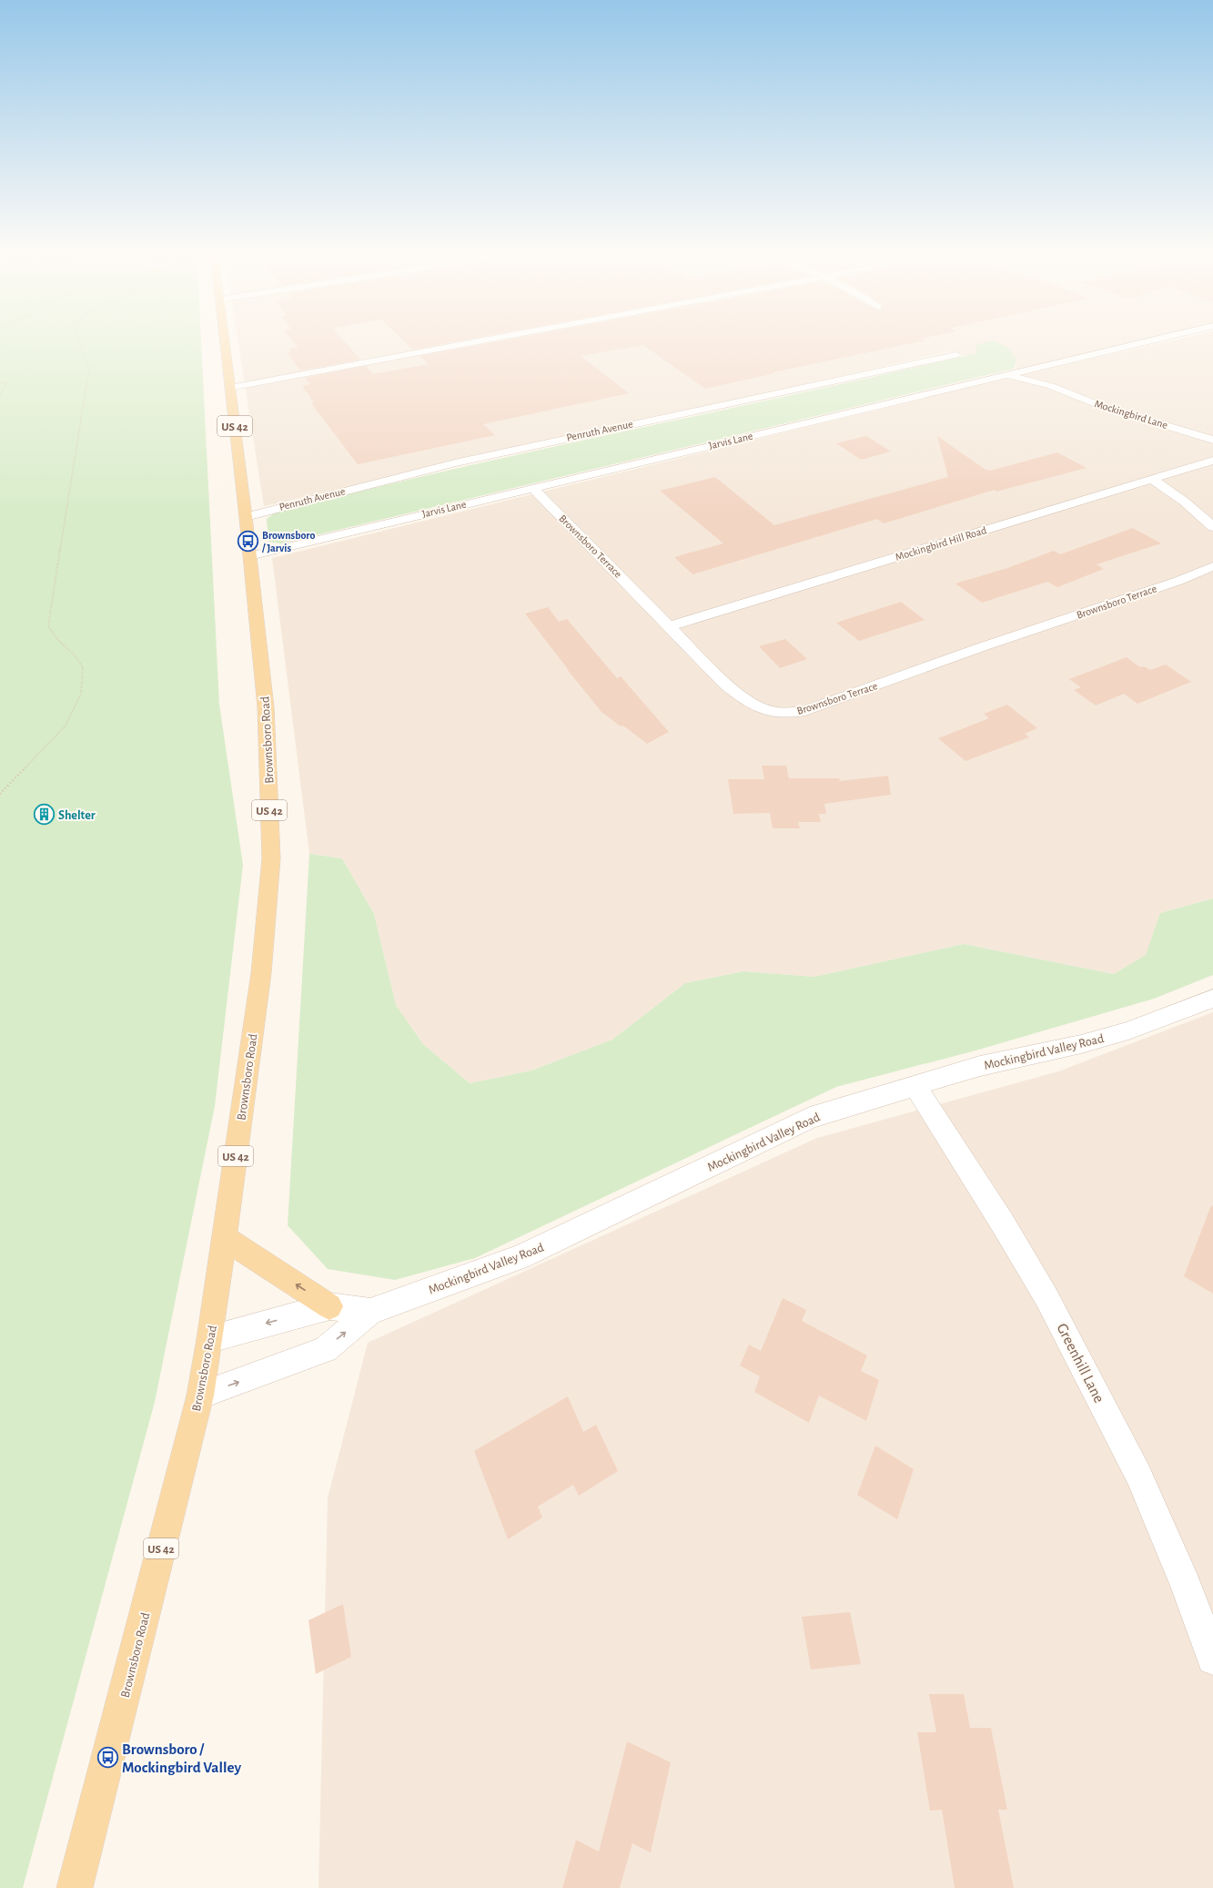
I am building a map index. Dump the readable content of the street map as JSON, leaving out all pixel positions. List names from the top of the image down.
{
  "streets": {
    "main road": ["US 42", "Brownsboro Road"],
    "street": [
      "Mockingbird Lane",
      "Penruth Avenue",
      "Jarvis Lane",
      "Mockingbird Hill Road",
      "Brownsboro Terrace",
      "Mockingbird Valley Road",
      "Greenhill Lane"
    ]
  },
  "crossings": [
    ["Mockingbird Lane", "Jarvis Lane"],
    ["Penruth Avenue", "Brownsboro Road"],
    ["Jarvis Lane", "Brownsboro Terrace"],
    ["Jarvis Lane", "Brownsboro Road"],
    ["Mockingbird Hill Road", "Brownsboro Terrace"],
    ["Brownsboro Road", "Mockingbird Valley Road"],
    ["Mockingbird Valley Road", "Greenhill Lane"]
  ],
  "places": {
    "bus stop": ["Brownsboro / Jarvis", "Brownsboro / Mockingbird Valley"],
    "building": ["Shelter"]
  }
}
